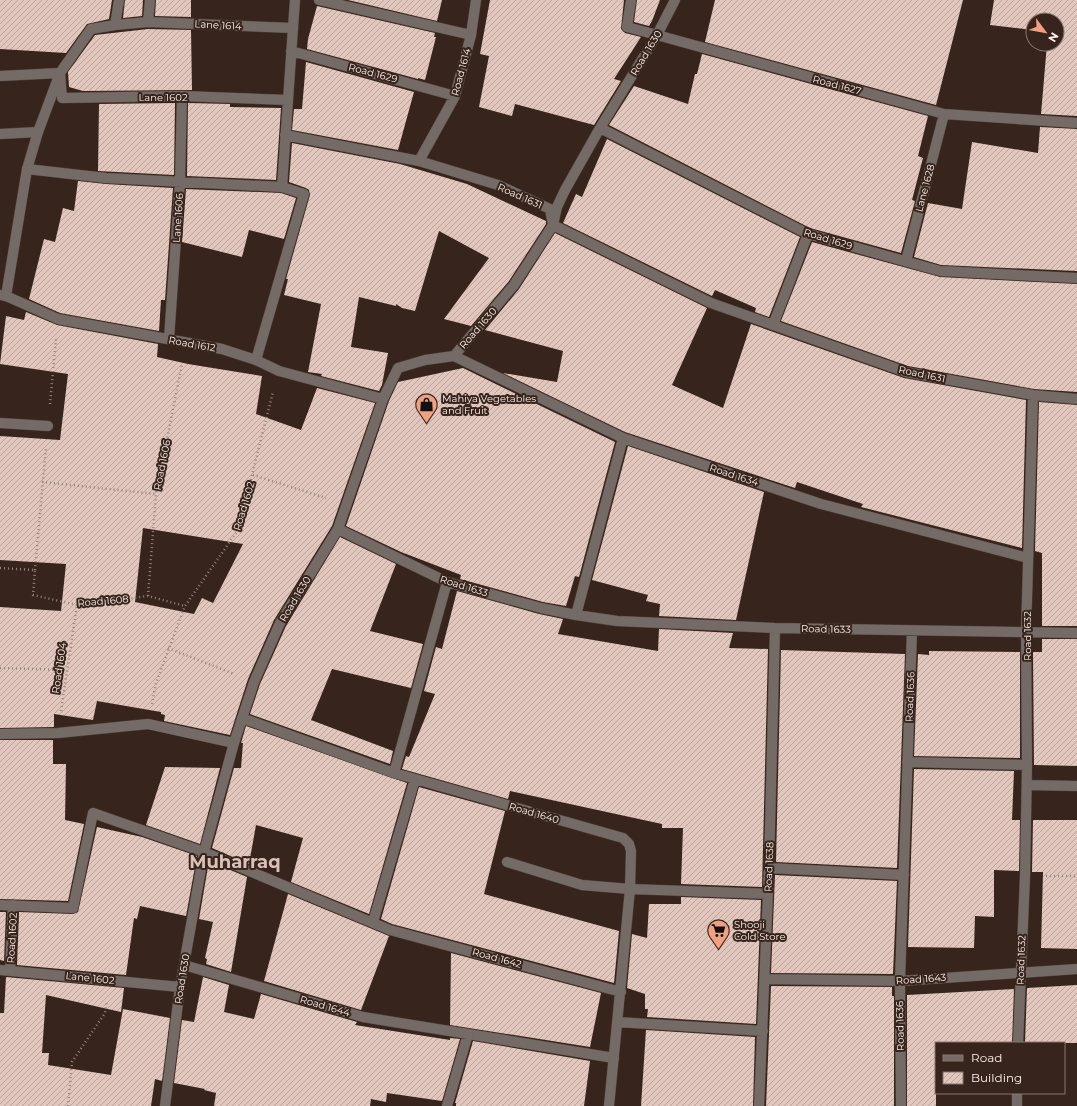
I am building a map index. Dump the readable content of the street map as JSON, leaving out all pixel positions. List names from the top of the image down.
{
  "streets": {
    "street": [
      "Lane 1614",
      "Road 1630",
      "Road 1614",
      "Road 1629",
      "Road 1627",
      "Lane 1602",
      "Lane 1628",
      "Road 1631",
      "Lane 1606",
      "Road 1612",
      "Road 1634",
      "Road 1602",
      "Road 1633",
      "Road 1632",
      "Road 1636",
      "Road 1640",
      "Road 1638",
      "Road 1642",
      "Road 1643",
      "Road 1644"
    ],
    "path": ["Road 1606", "Road 1608", "Road 1604"]
  },
  "crossings": [
    ["Lane 1614", "Lane 1602"],
    ["Lane 1614", "Road 1612"],
    ["Road 1630", "Road 1629"],
    ["Road 1630", "Road 1627"],
    ["Road 1630", "Lane 1602"],
    ["Road 1630", "Road 1631"],
    ["Road 1630", "Road 1612"],
    ["Road 1630", "Road 1634"],
    ["Road 1630", "Road 1633"],
    ["Road 1630", "Road 1640"],
    ["Road 1630", "Road 1642"],
    ["Road 1630", "Road 1644"],
    ["Road 1614", "Road 1629"],
    ["Road 1614", "Road 1631"],
    ["Road 1629", "Lane 1628"],
    ["Road 1627", "Lane 1628"],
    ["Lane 1602", "Lane 1606"],
    ["Lane 1602", "Road 1602"],
    ["Road 1631", "Road 1632"],
    ["Lane 1606", "Road 1612"],
    ["Lane 1606", "Road 1606"],
    ["Road 1612", "Road 1606"],
    ["Road 1612", "Road 1602"],
    ["Road 1606", "Road 1608"],
    ["Road 1634", "Road 1632"],
    ["Road 1602", "Road 1608"],
    ["Road 1633", "Road 1632"],
    ["Road 1633", "Road 1636"],
    ["Road 1633", "Road 1638"],
    ["Road 1608", "Road 1604"],
    ["Road 1632", "Road 1643"],
    ["Road 1636", "Road 1643"],
    ["Road 1640", "Road 1642"],
    ["Road 1640", "Road 1644"],
    ["Road 1638", "Road 1643"]
  ],
  "districts": ["Muharraq"],
  "places": {
    "shop": ["Mahiya Vegetables and Fruit"],
    "supermarket": ["Shooji Cold Store"]
  },
  "legend": ["Road", "Building"],
  "north": "bottom right"
}
